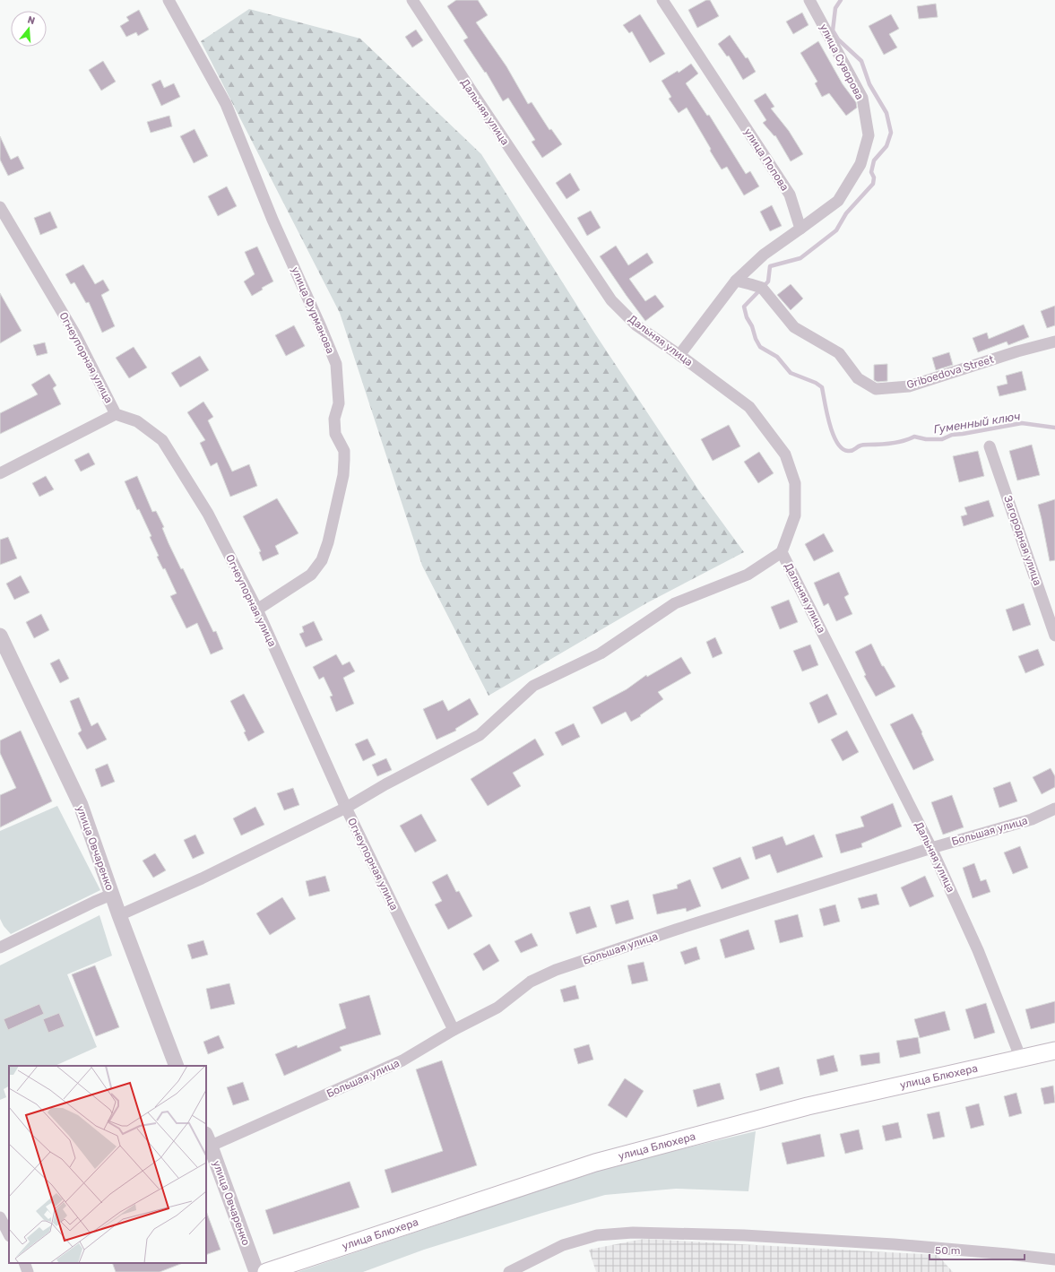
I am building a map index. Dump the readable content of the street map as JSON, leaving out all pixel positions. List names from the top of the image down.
{
  "streets": {
    "main road": ["улица Блюхера"],
    "street": [
      "улица Суворова",
      "Дальняя улица",
      "улица Попова",
      "улица Фурманова",
      "Огнеупорная улица",
      "Griboedova Street",
      "Загородная улица",
      "Большая улица",
      "улица Овчаренко"
    ]
  },
  "crossings": [
    ["улица Суворова", "улица Попова"],
    ["Дальняя улица", "Большая улица"],
    ["Дальняя улица", "улица Блюхера"],
    ["улица Фурманова", "Огнеупорная улица"],
    ["Огнеупорная улица", "Большая улица"],
    ["Большая улица", "улица Овчаренко"]
  ],
  "water": ["Гуменный ключ"],
  "scale_bar": "50 m",
  "north": "top"
}
